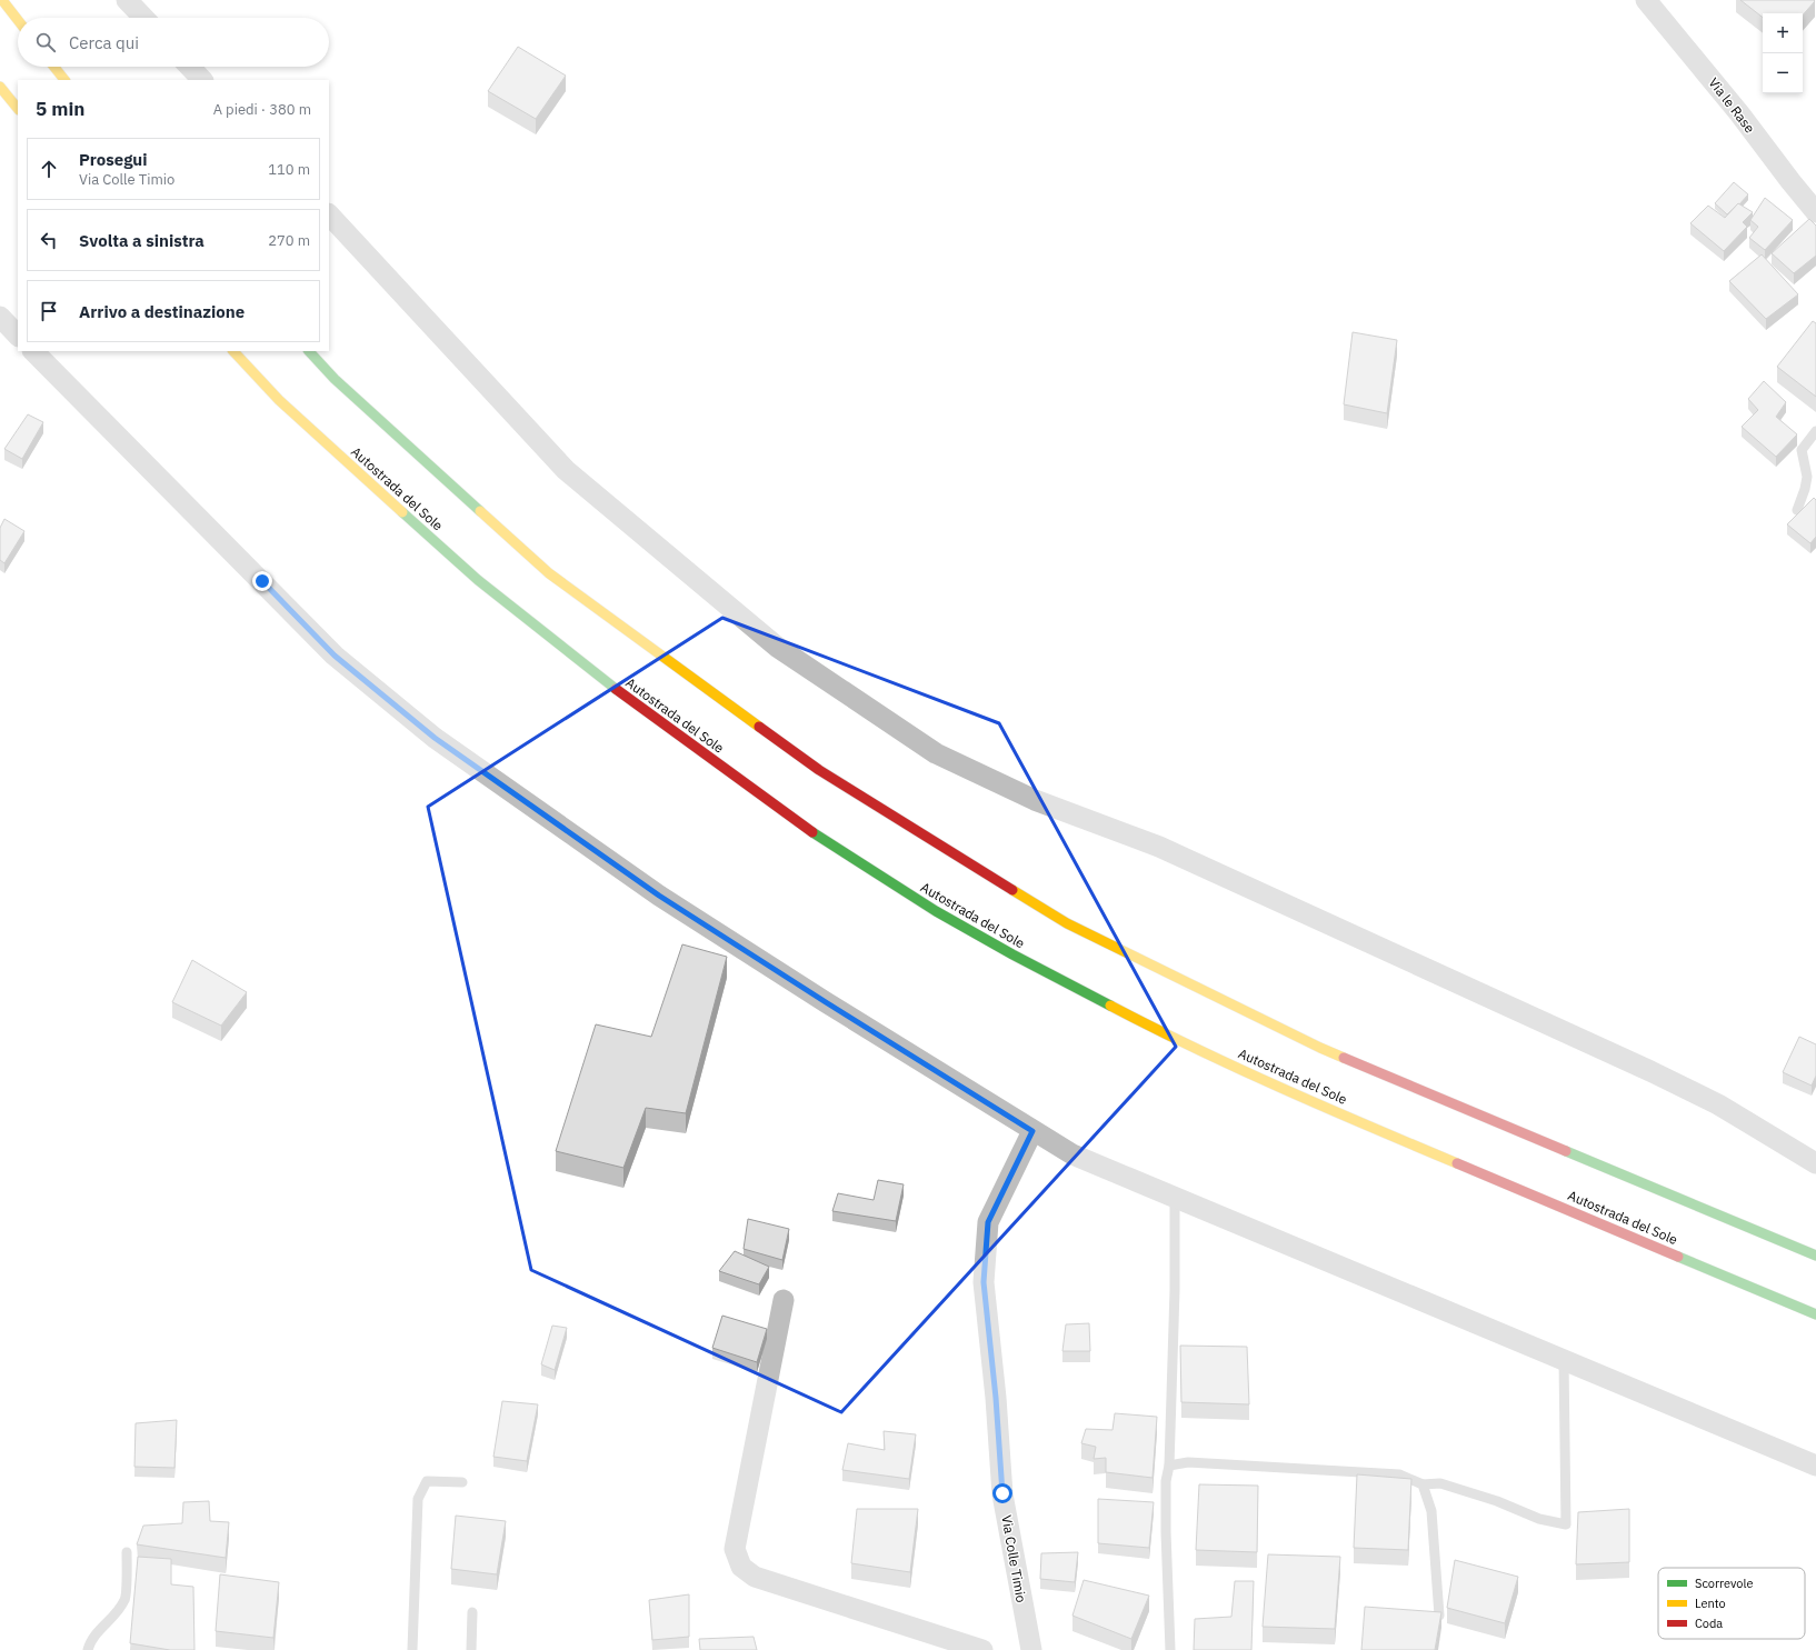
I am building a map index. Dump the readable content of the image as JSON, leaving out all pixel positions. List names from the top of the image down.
{
  "streets": {
    "highway": ["Autostrada del Sole"],
    "street": ["Via le Rase", "Via Colle Timio"]
  },
  "legend": ["Scorrevole", "Lento", "Coda"],
  "page": {
    "map_buttons": ["+", "−"],
    "search": "Cerca qui",
    "heading": ["5 min", "A piedi · 380 m"],
    "list": [
      ["Prosegui", "Via Colle Timio", "110 m"],
      ["Svolta a sinistra", "270 m"],
      "Arrivo a destinazione"
    ]
  }
}
